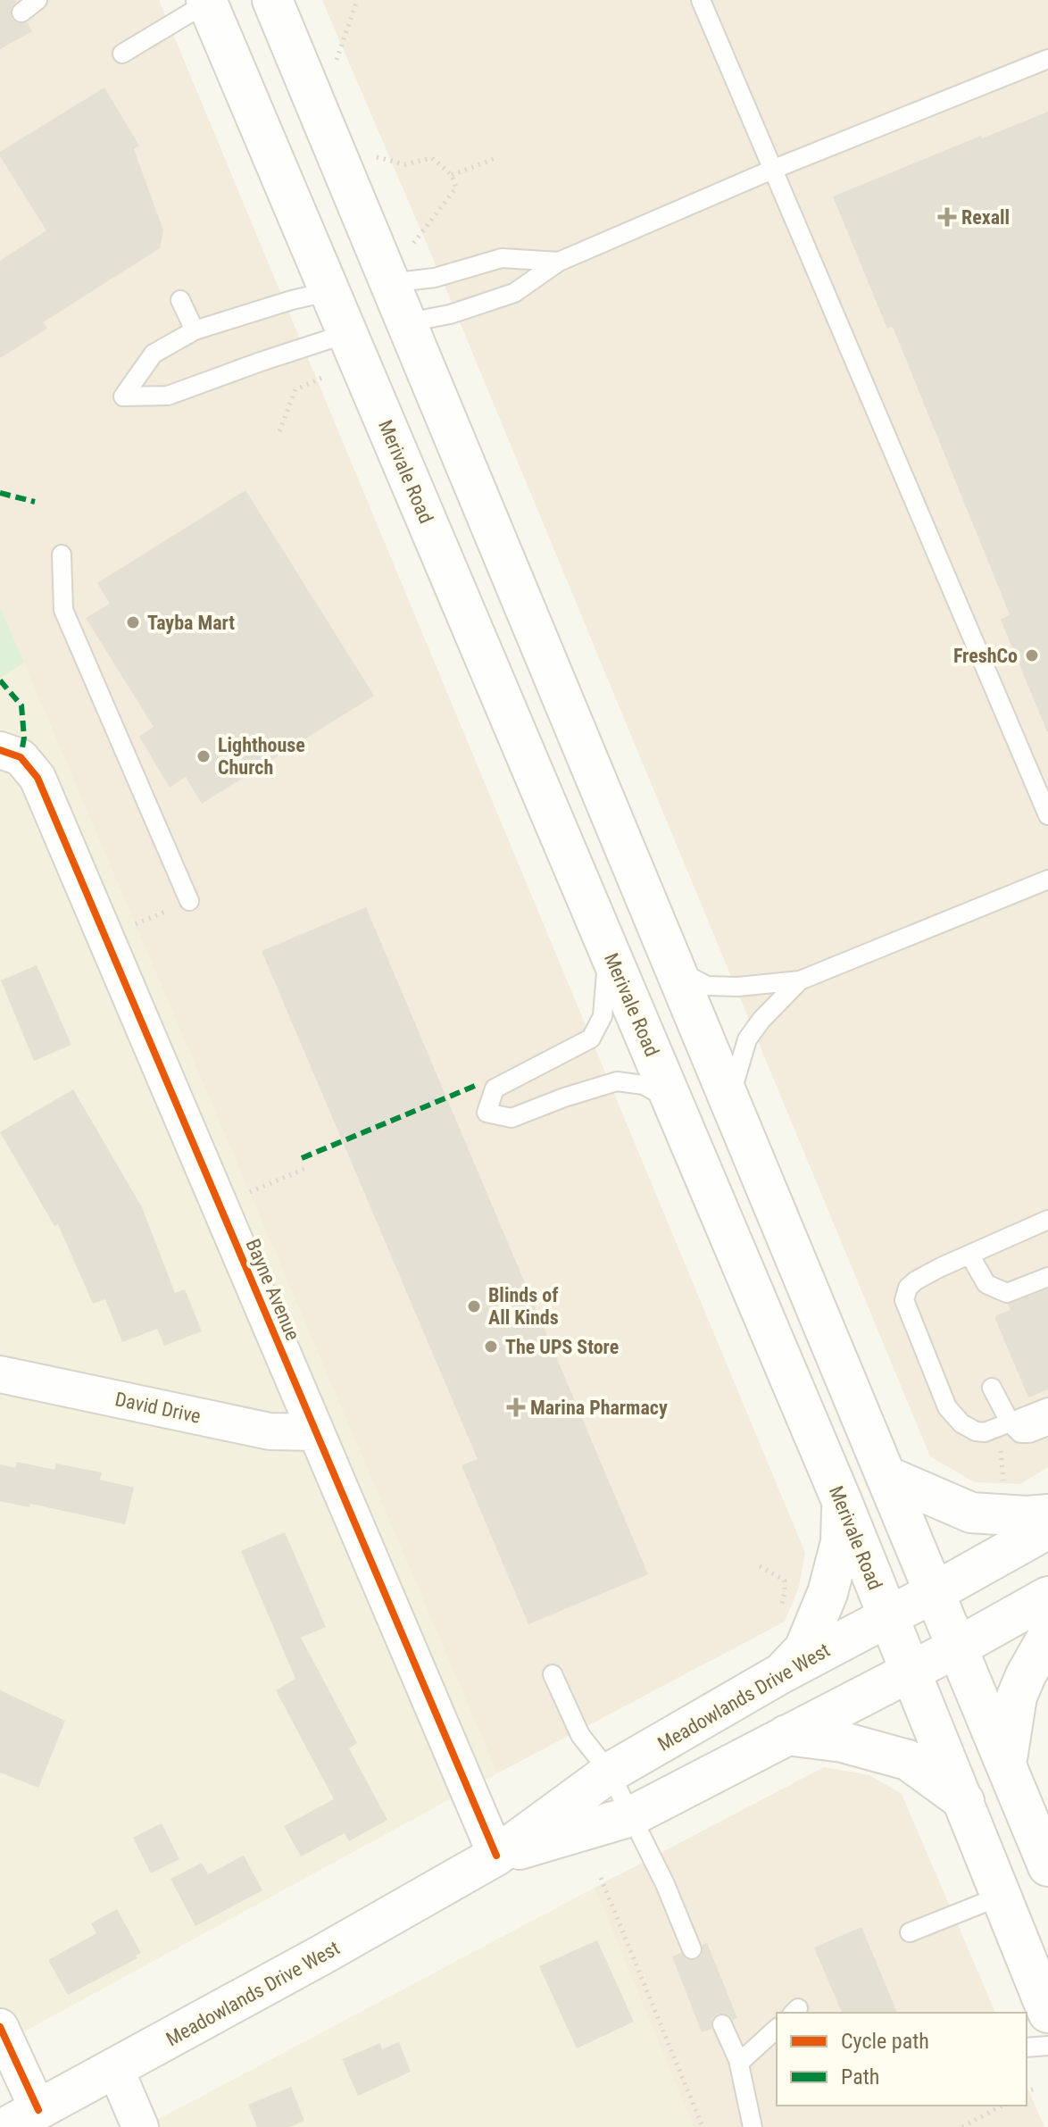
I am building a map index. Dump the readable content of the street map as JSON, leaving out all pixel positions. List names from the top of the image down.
{
  "streets": {
    "main road": ["Merivale Road", "Meadowlands Drive West"],
    "street": ["Bayne Avenue", "David Drive"]
  },
  "crossings": [
    ["Merivale Road", "Meadowlands Drive West"],
    ["Bayne Avenue", "David Drive"],
    ["Bayne Avenue", "Meadowlands Drive West"]
  ],
  "places": {
    "health": ["Rexall", "Marina Pharmacy"],
    "other": [
      "Tayba Mart",
      "FreshCo",
      "Lighthouse Church",
      "Blinds of All Kinds",
      "The UPS Store"
    ]
  },
  "legend": ["Cycle path", "Path"]
}
